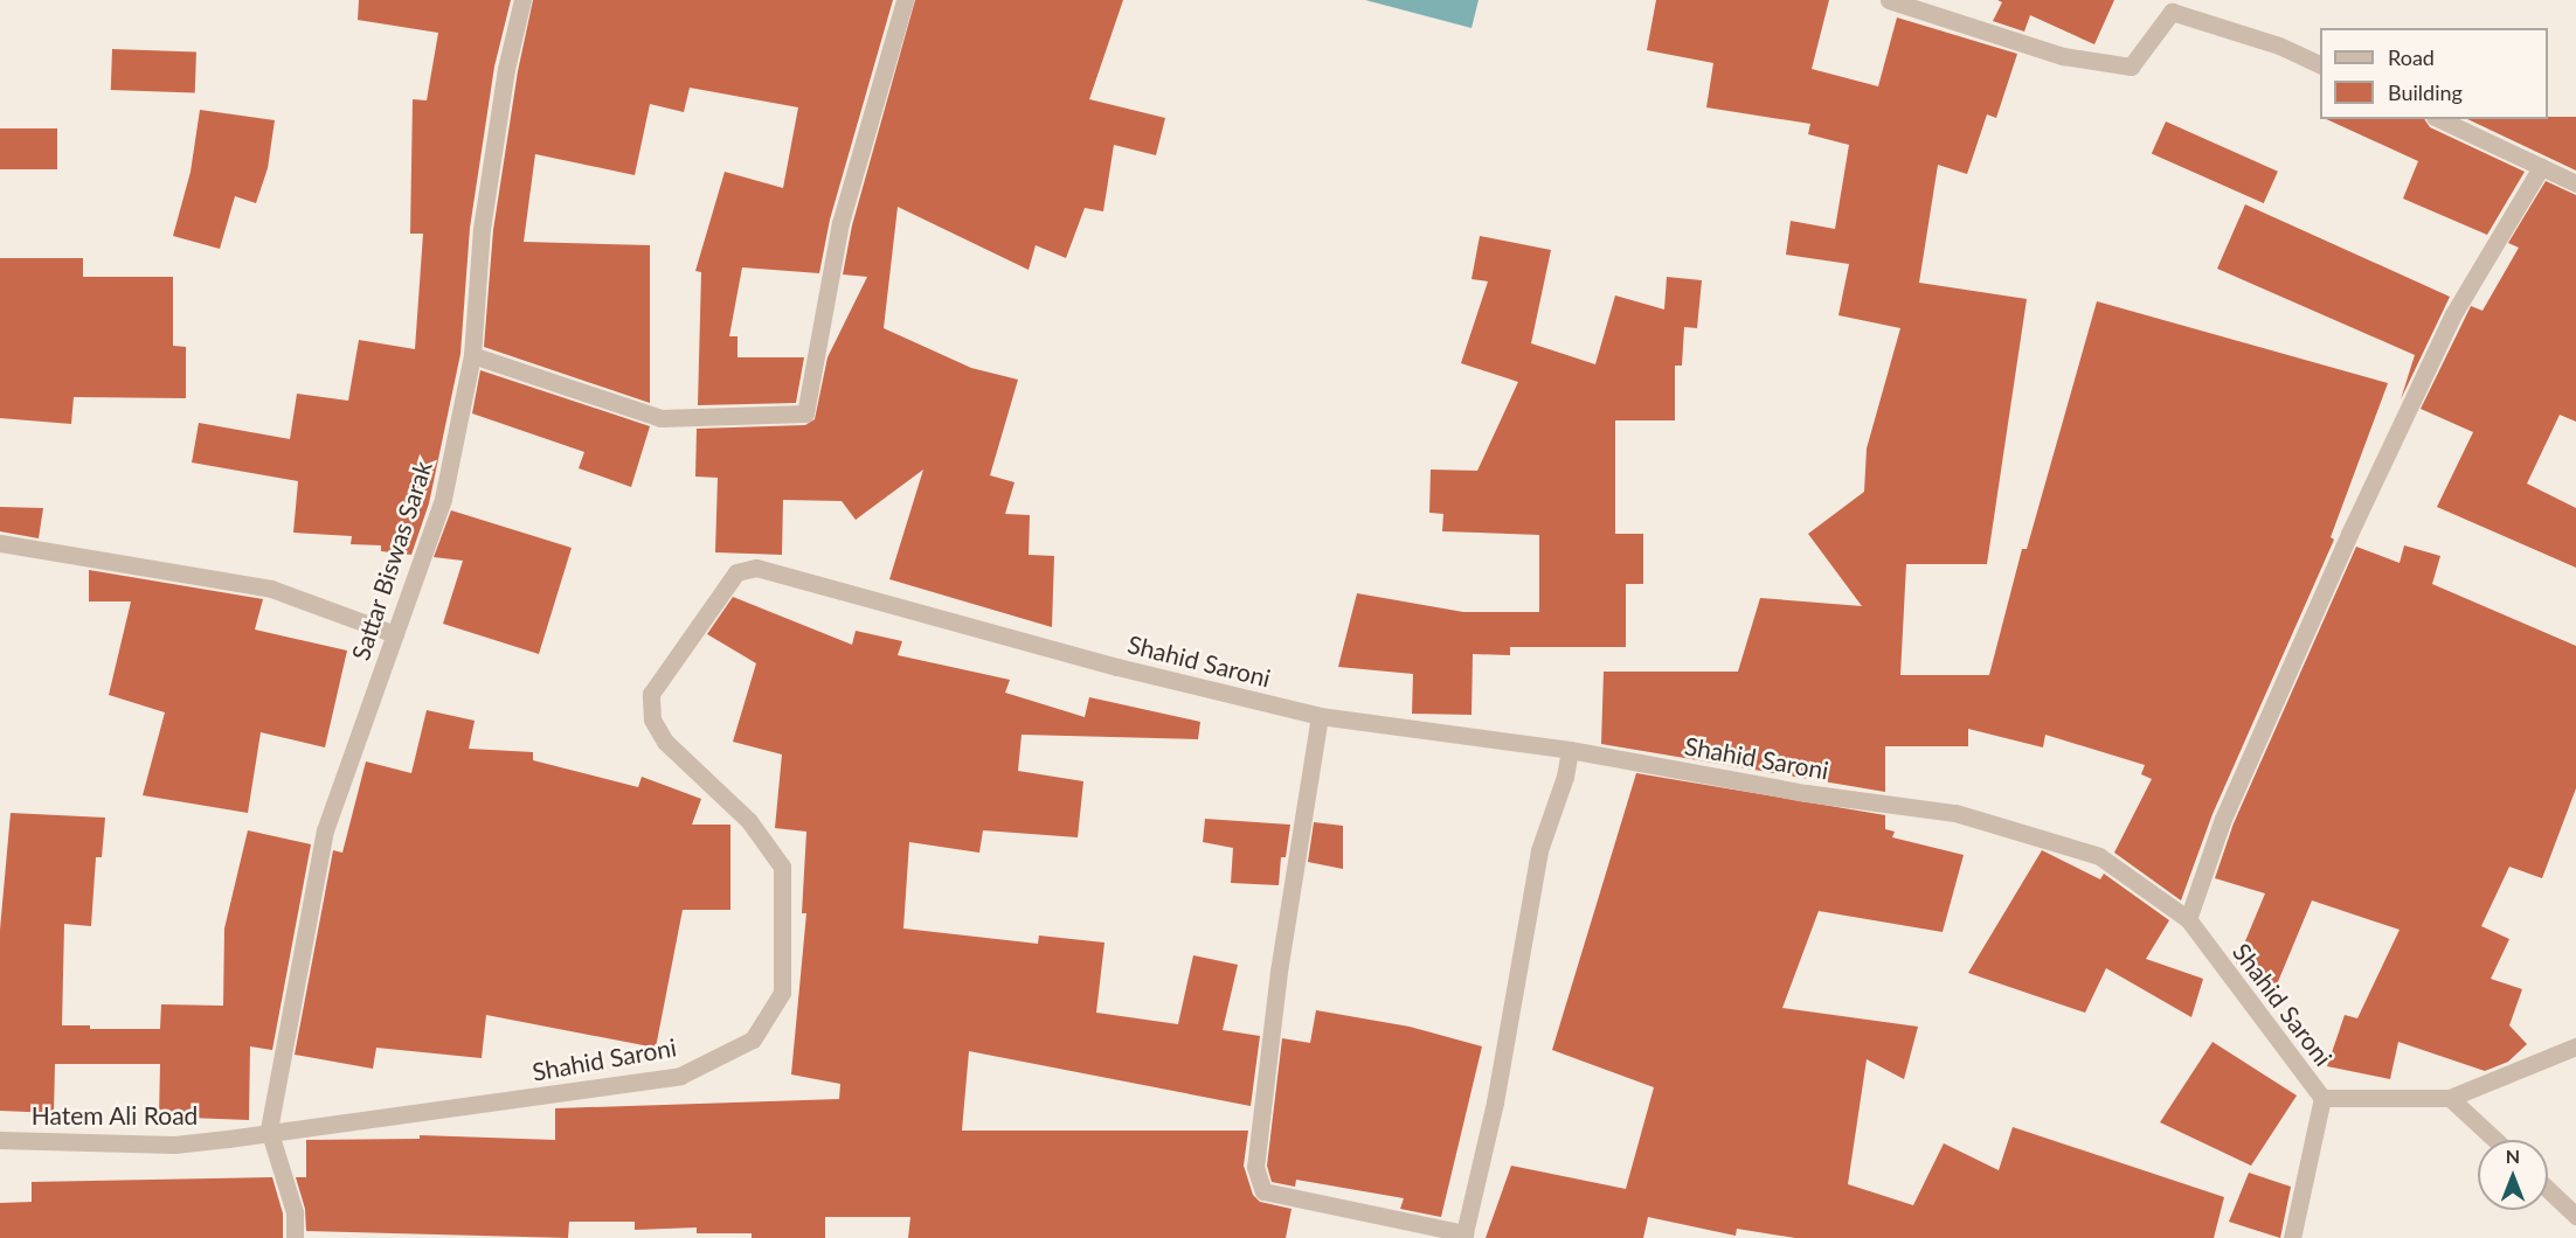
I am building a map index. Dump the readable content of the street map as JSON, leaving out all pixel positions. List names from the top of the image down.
{
  "streets": {
    "street": ["Sattar Biswas Sarak", "Shahid Saroni", "Hatem Ali Road"]
  },
  "crossings": [
    ["Sattar Biswas Sarak", "Shahid Saroni"],
    ["Sattar Biswas Sarak", "Hatem Ali Road"],
    ["Shahid Saroni", "Hatem Ali Road"]
  ],
  "legend": ["Road", "Building"],
  "north": "top"
}
